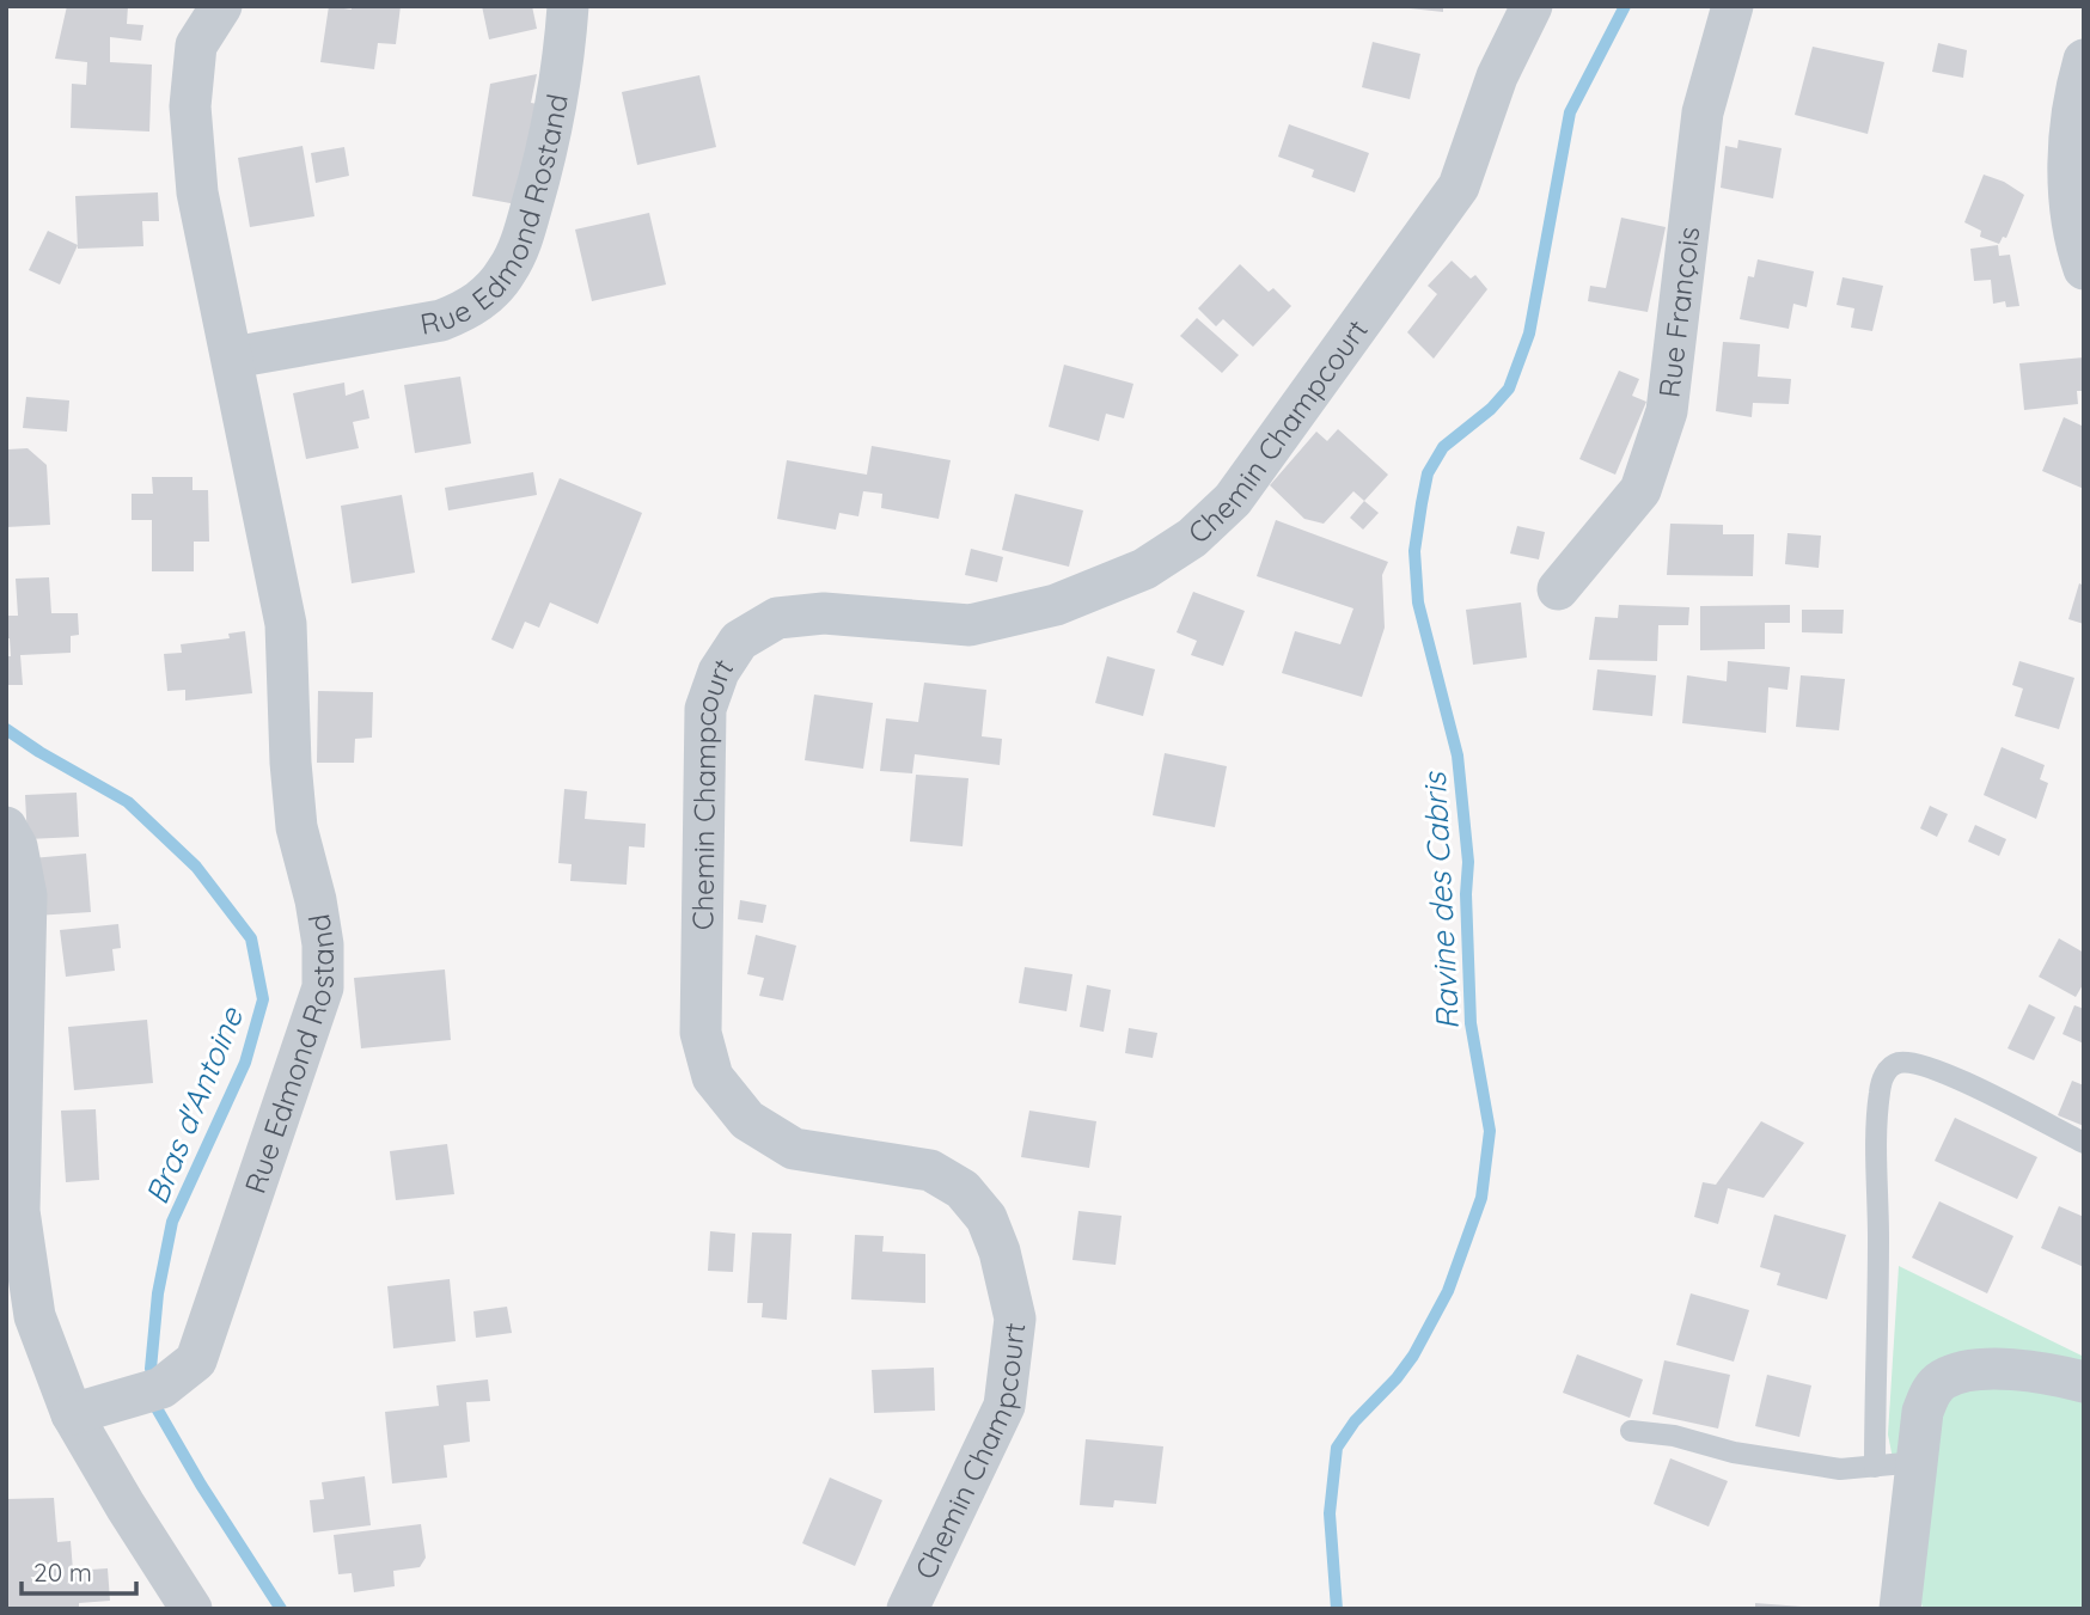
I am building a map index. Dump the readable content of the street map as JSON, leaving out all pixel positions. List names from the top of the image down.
{
  "streets": {
    "street": ["Rue Edmond Rostand", "Rue François", "Chemin Champcourt"]
  },
  "water": ["Ravine des Cabris", "Bras d'Antoine"],
  "scale_bar": "20 m"
}
